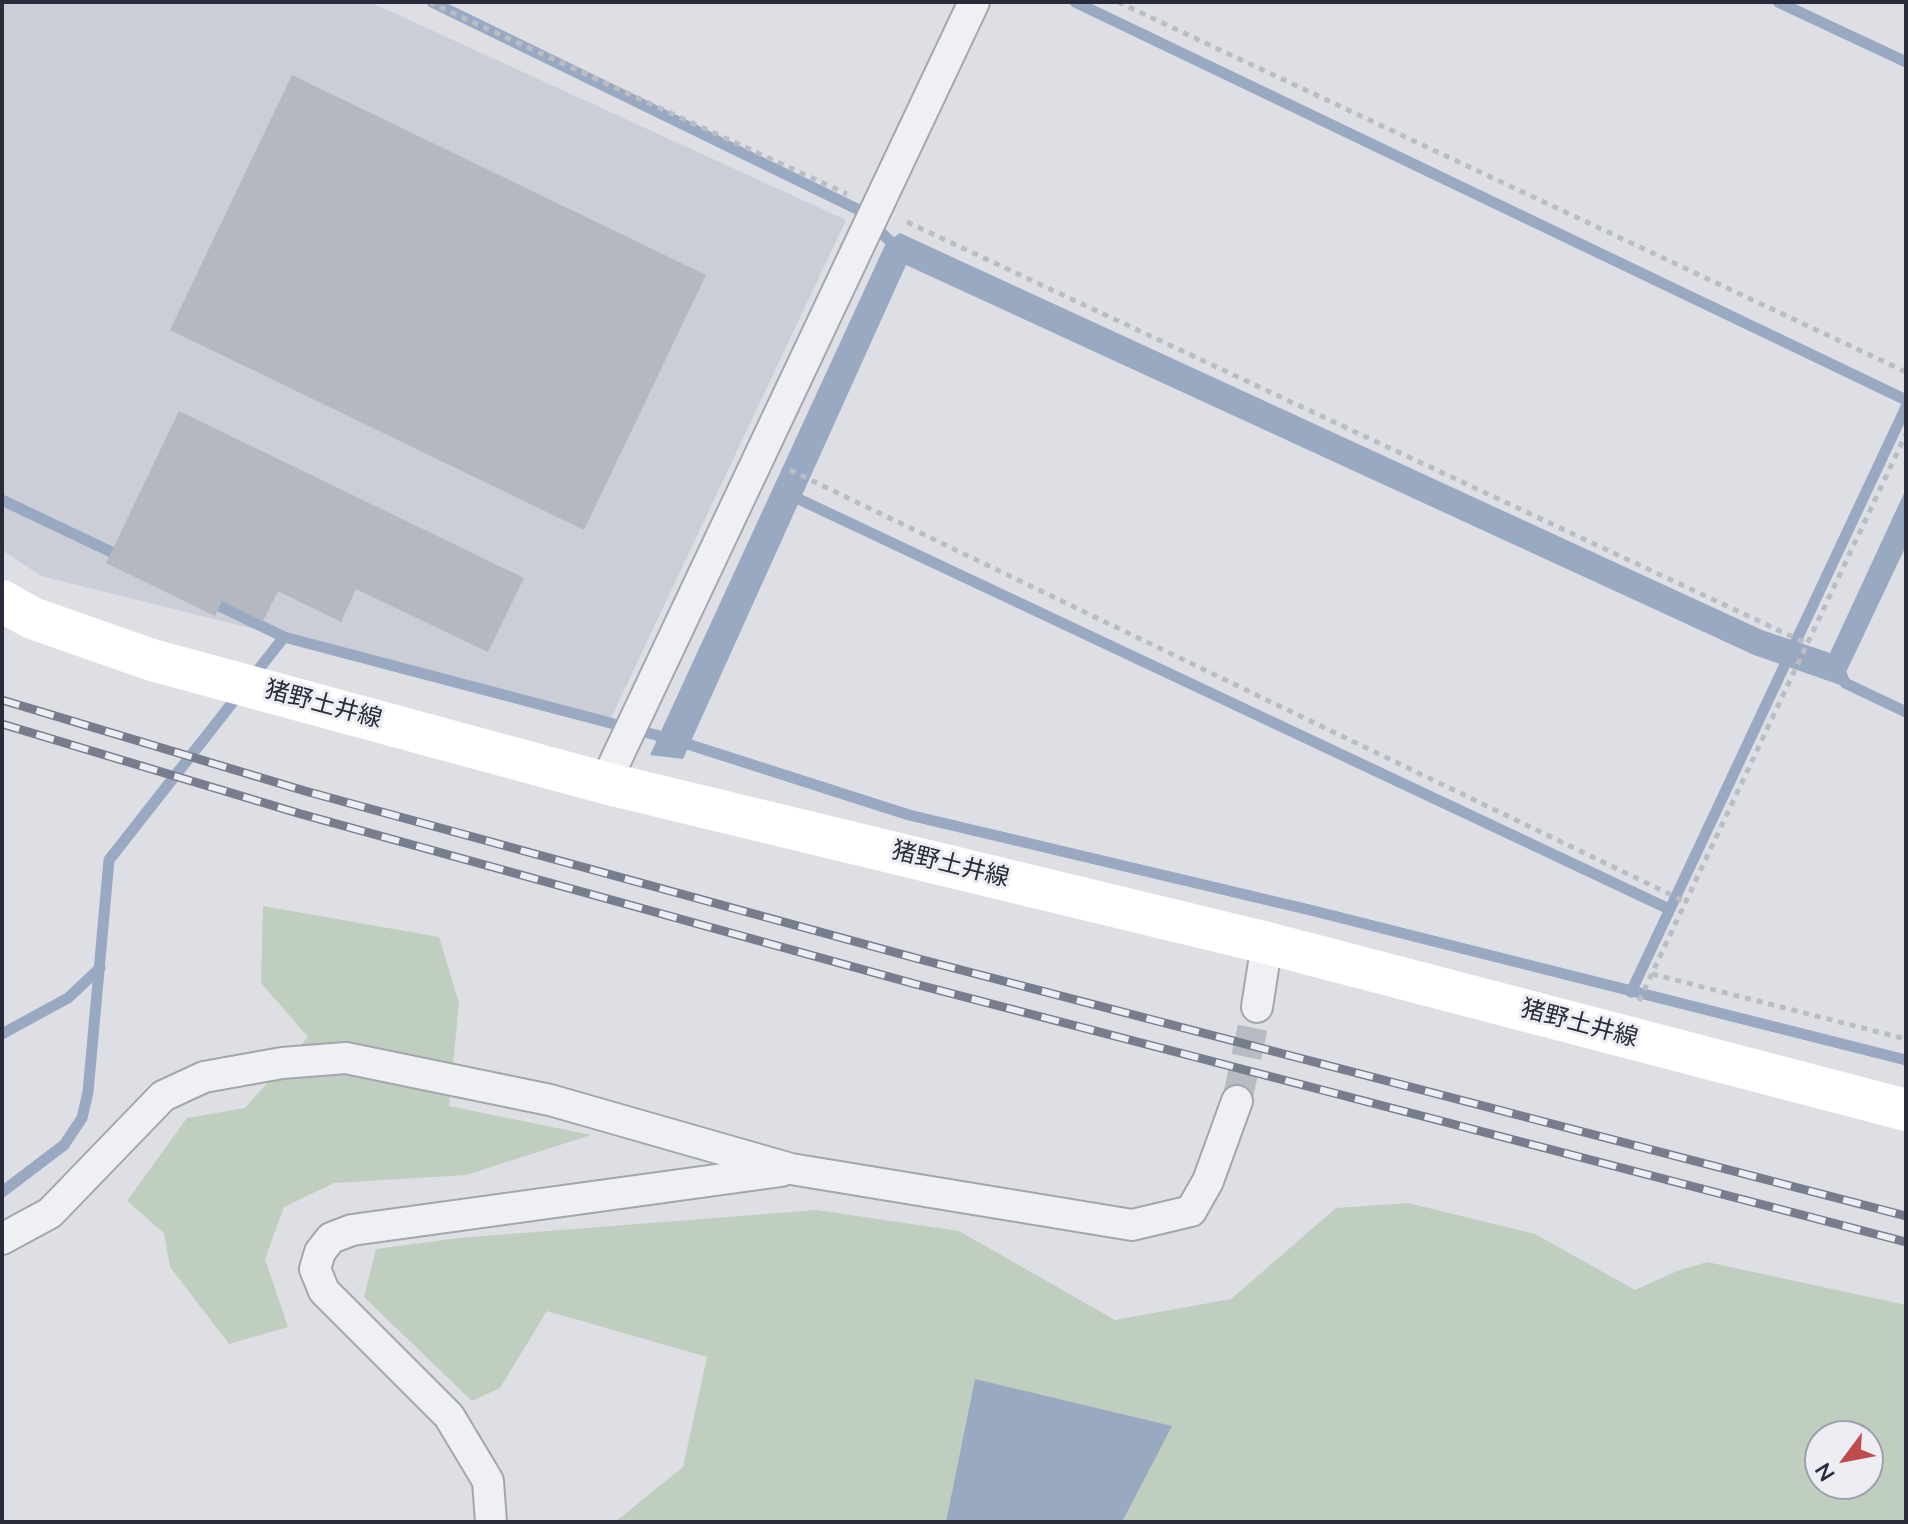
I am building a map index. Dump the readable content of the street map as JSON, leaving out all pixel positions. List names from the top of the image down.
{
  "streets": {
    "main road": ["猪野土井線"]
  },
  "north": "bottom left"
}
